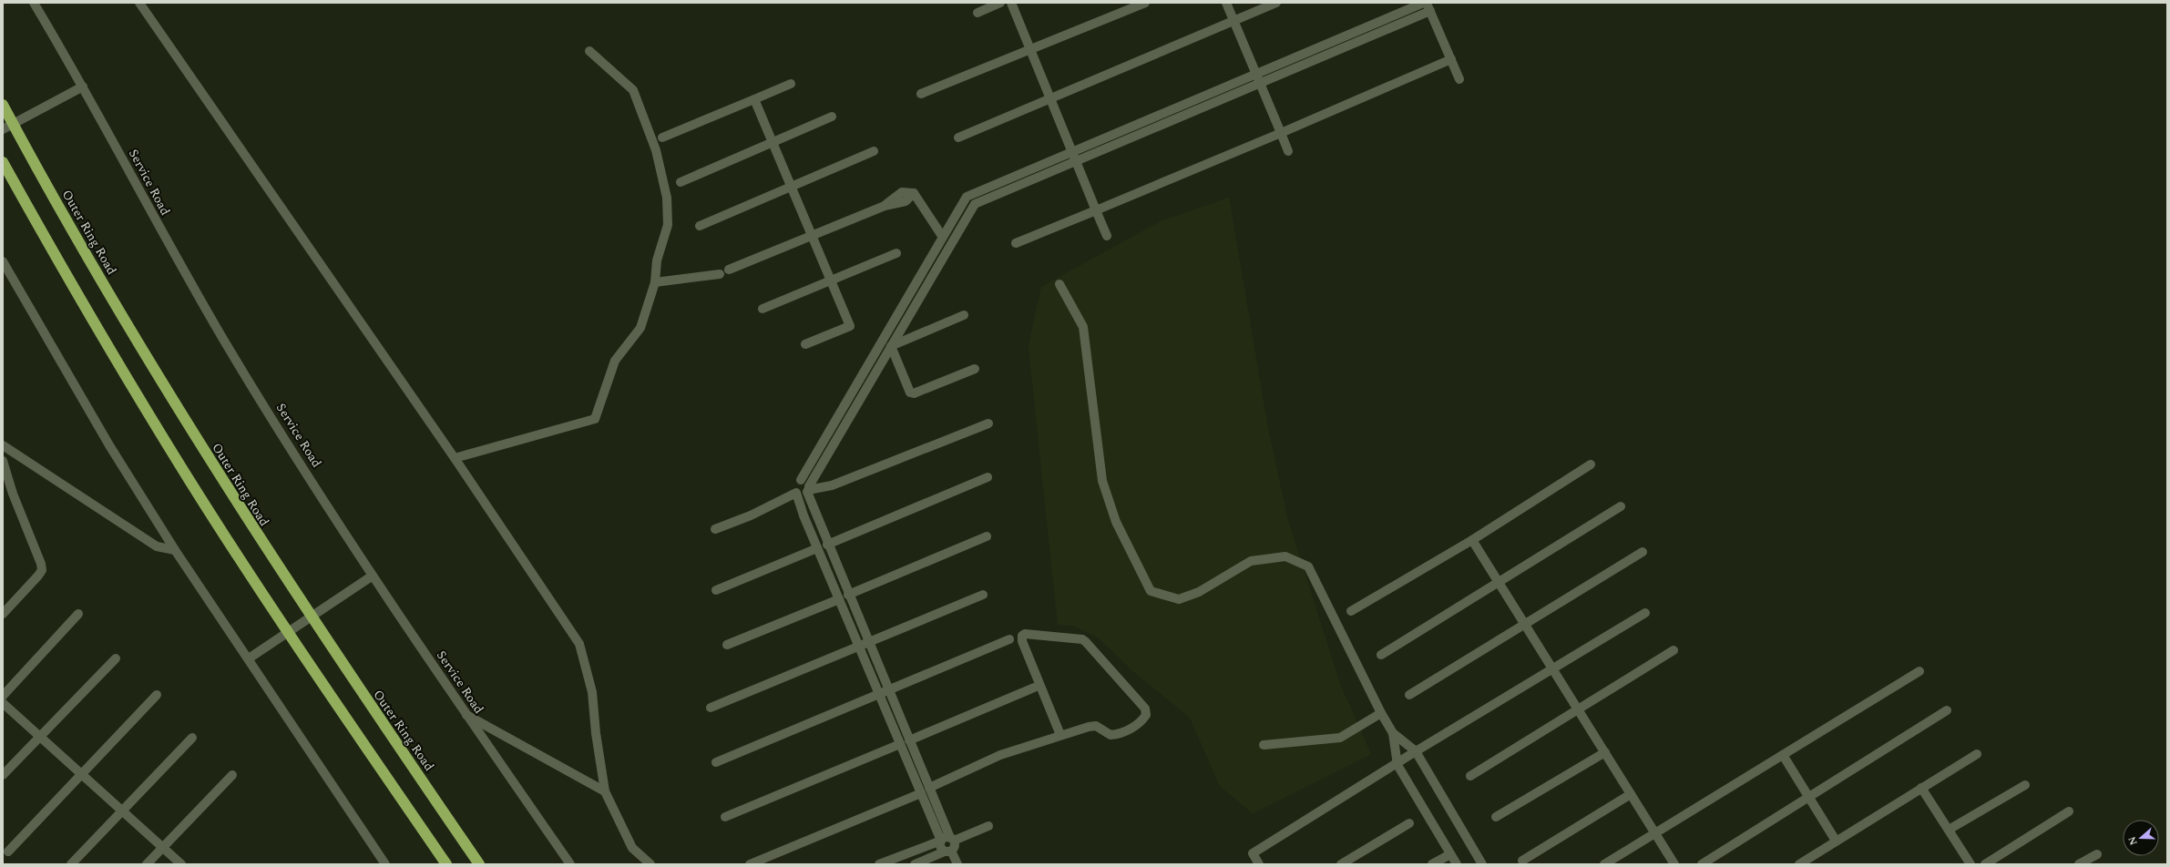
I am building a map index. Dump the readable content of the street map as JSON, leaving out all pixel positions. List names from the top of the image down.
{
  "streets": {
    "highway": ["Outer Ring Road"],
    "street": ["Service Road"]
  },
  "north": "left"
}
